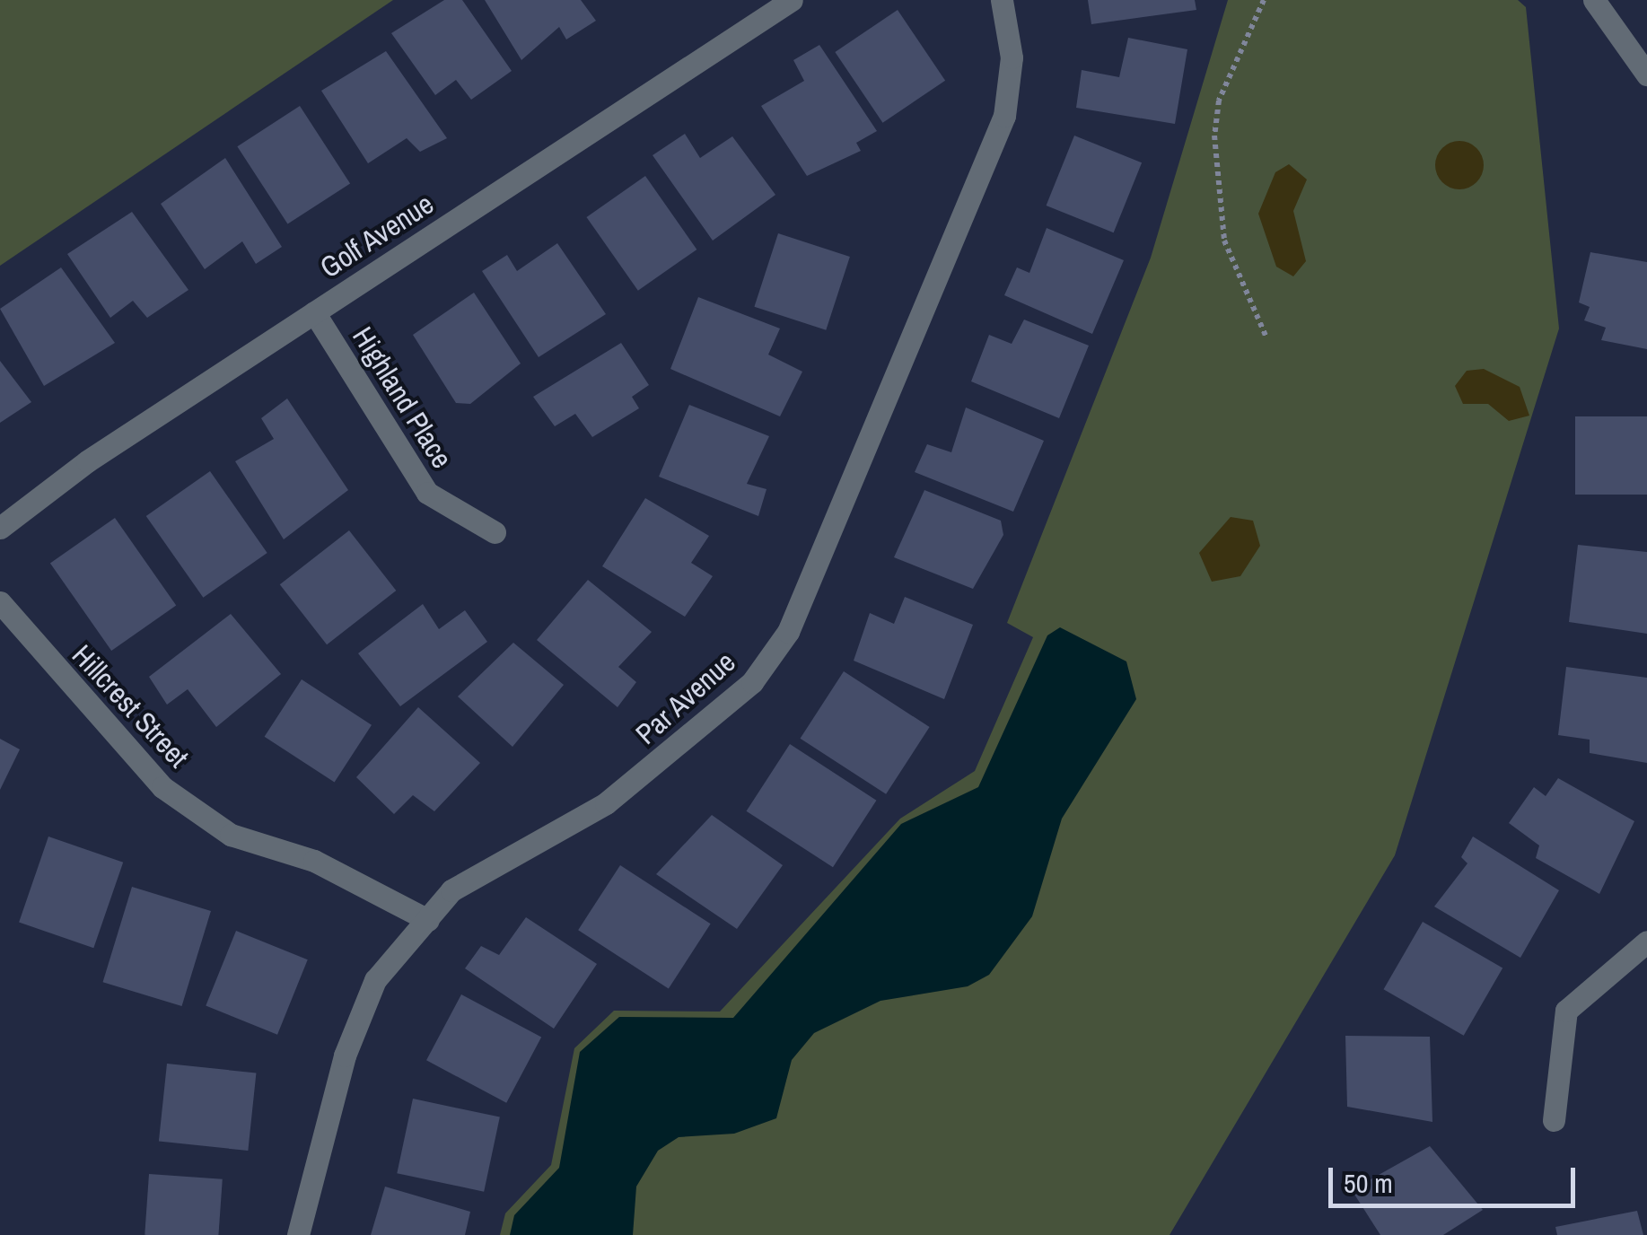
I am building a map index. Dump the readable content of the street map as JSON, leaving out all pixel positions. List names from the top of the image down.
{
  "streets": {
    "street": [
      "Golf Avenue",
      "Highland Place",
      "Par Avenue",
      "Hillcrest Street"
    ]
  },
  "crossings": [
    ["Golf Avenue", "Highland Place"],
    ["Par Avenue", "Hillcrest Street"]
  ],
  "scale_bar": "50 m"
}
